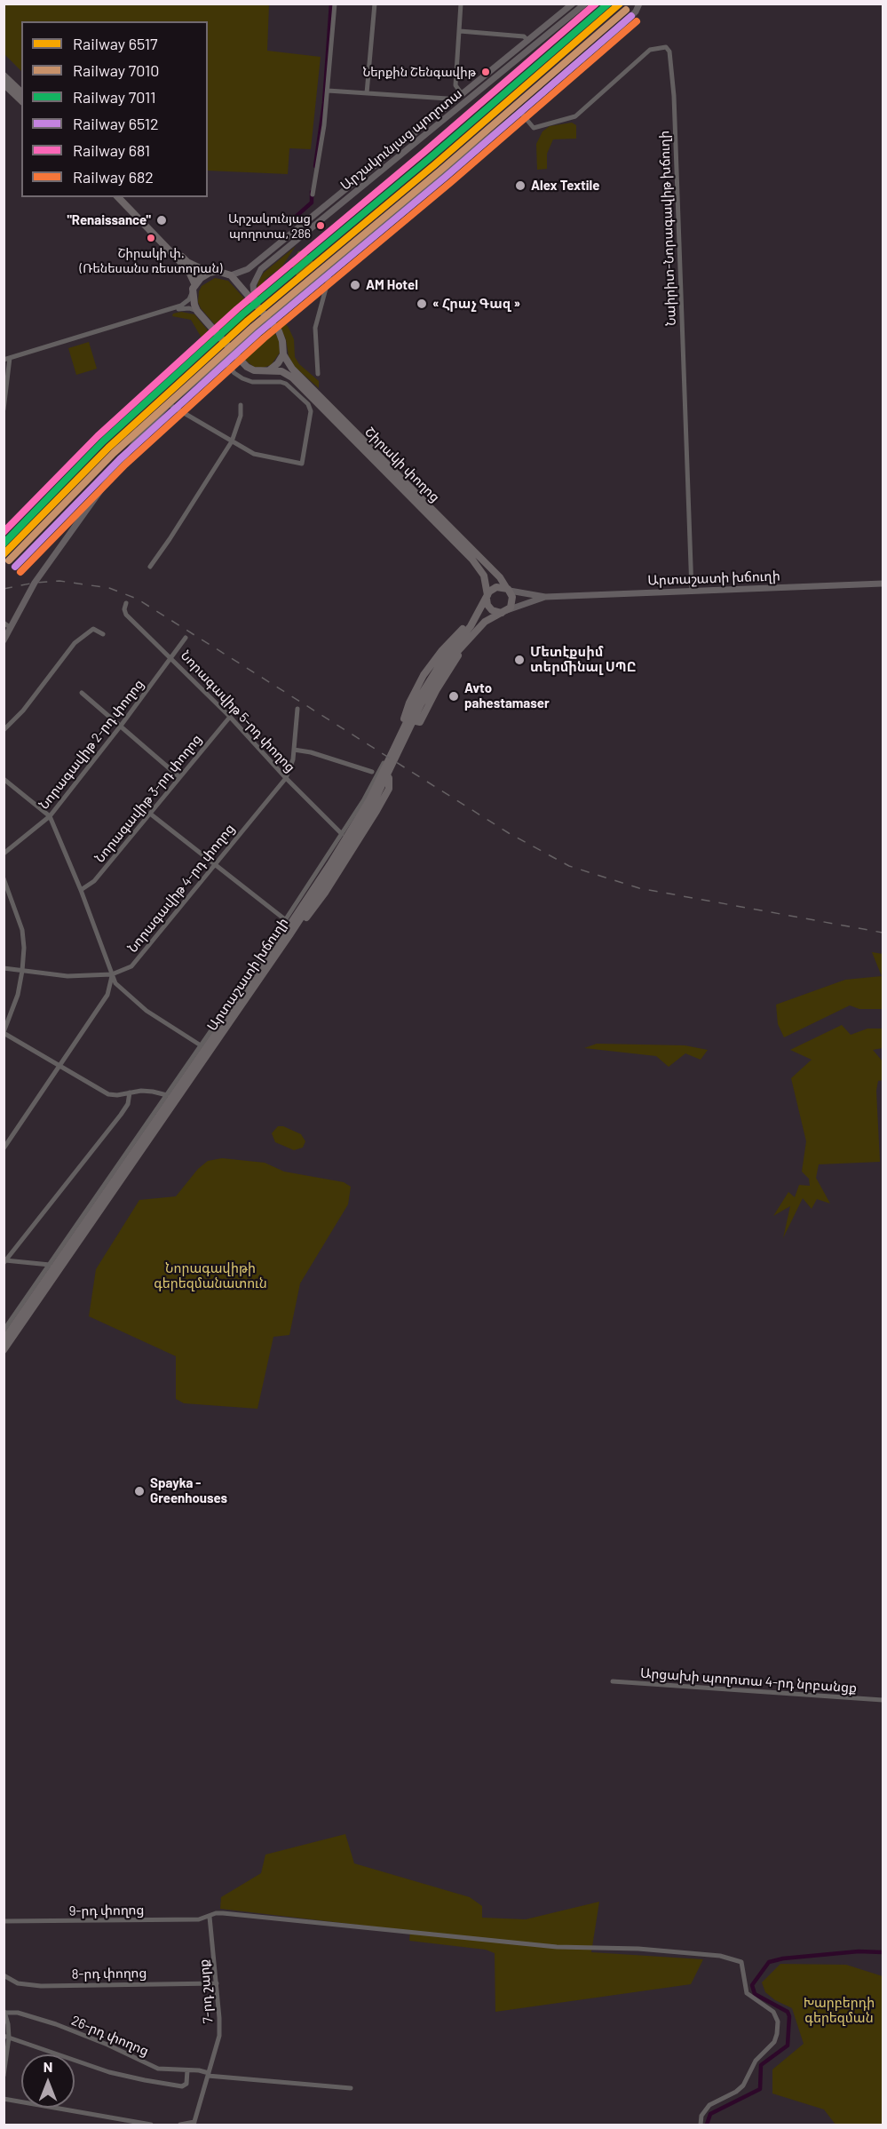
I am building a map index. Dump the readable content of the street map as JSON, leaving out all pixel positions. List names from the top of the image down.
{
  "streets": {
    "highway": ["Շիրակի փողոց", "Արտաշատի խճուղի"],
    "main road": ["Արշակունյաց պողոտա"],
    "street": [
      "Նաիրիտ-Նորագավիթ խճուղի",
      "Նորագավիթ 5-րդ փողոց",
      "Նորագավիթ 2-րդ փողոց",
      "Նորագավիթ 3-րդ փողոց",
      "Նորագավիթ 4-րդ փողոց",
      "Արցախի պողոտա 4-րդ նրբանցք",
      "9-րդ փողոց",
      "8-րդ փողոց",
      "7-րդ շարք",
      "26-րդ փողոց"
    ]
  },
  "crossings": [
    ["Արշակունյաց պողոտա", "Շիրակի փողոց"],
    ["Նաիրիտ-Նորագավիթ խճուղի", "Արտաշատի խճուղի"],
    ["Շիրակի փողոց", "Արտաշատի խճուղի"],
    ["Արտաշատի խճուղի", "Նորագավիթ 5-րդ փողոց"],
    ["Նորագավիթ 5-րդ փողոց", "Նորագավիթ 2-րդ փողոց"],
    ["Նորագավիթ 5-րդ փողոց", "Նորագավիթ 3-րդ փողոց"],
    ["Նորագավիթ 5-րդ փողոց", "Նորագավիթ 4-րդ փողոց"],
    ["9-րդ փողոց", "7-րդ շարք"],
    ["8-րդ փողոց", "7-րդ շարք"],
    ["7-րդ շարք", "26-րդ փողոց"]
  ],
  "parks": ["Նորագավիթի գերեզմանատուն", "Խարբերդի գերեզման"],
  "places": [
    "Ներքին Շենգավիթ",
    "Alex Textile",
    "\"Renaissance\"",
    "Արշակունյաց պողոտա, 286",
    "Շիրակի փ. (Ռենեսանս ռեստորան)",
    "AM Hotel",
    "« Հրաչ Գազ »",
    "Մետէքսիմ տերմինալ ՍՊԸ",
    "Avto pahestamaser",
    "Spayka - Greenhouses"
  ],
  "lines": [
    "rail line 6517",
    "rail line 7011",
    "rail line 681",
    "rail line 7010",
    "rail line 6512",
    "rail line 682"
  ],
  "legend": [
    "Railway 6517",
    "Railway 7010",
    "Railway 7011",
    "Railway 6512",
    "Railway 681",
    "Railway 682"
  ],
  "north": "top"
}
